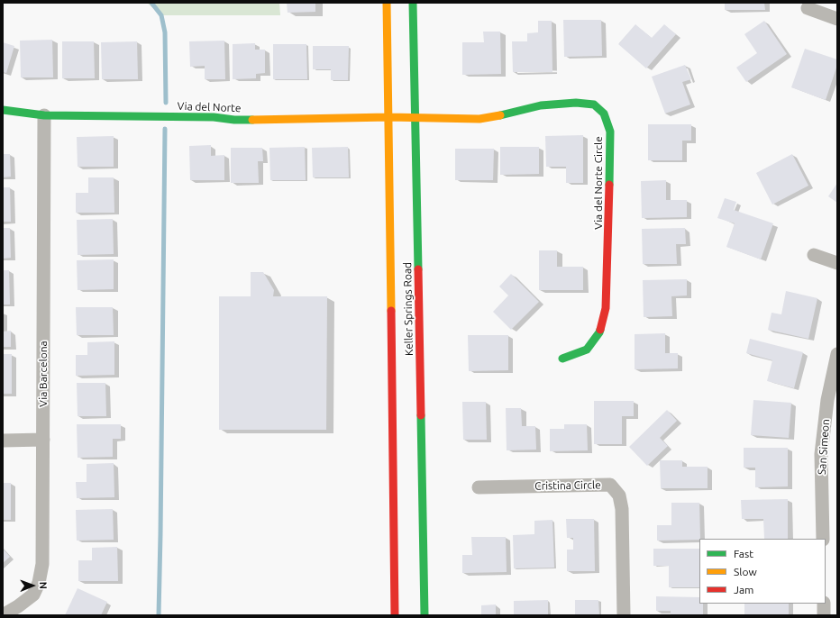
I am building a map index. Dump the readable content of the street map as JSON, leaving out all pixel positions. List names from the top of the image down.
{
  "streets": {
    "main road": ["Via del Norte", "Via del Norte Circle", "Keller Springs Road"],
    "street": ["Via Barcelona", "San Simeon", "Cristina Circle"]
  },
  "crossings": [
    ["Via del Norte", "Via del Norte Circle"],
    ["Via del Norte", "Keller Springs Road"],
    ["Via del Norte", "Via Barcelona"],
    ["Via del Norte Circle", "Keller Springs Road"]
  ],
  "legend": ["Fast", "Slow", "Jam"],
  "north": "right"
}
